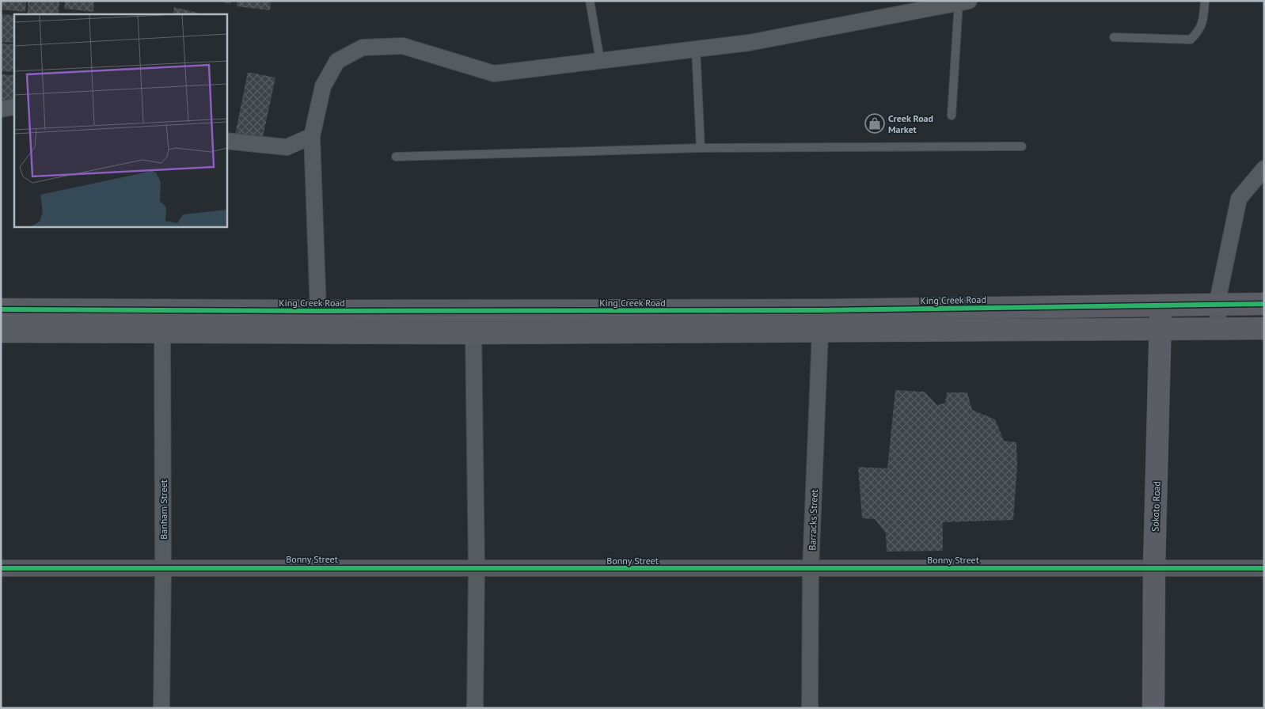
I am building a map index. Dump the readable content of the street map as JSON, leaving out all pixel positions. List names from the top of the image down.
{
  "streets": {
    "street": [
      "King Creek Road",
      "Sokoto Road",
      "Banham Street",
      "Barracks Street",
      "Bonny Street"
    ]
  },
  "crossings": [
    ["King Creek Road", "Sokoto Road"],
    ["King Creek Road", "Banham Street"],
    ["Sokoto Road", "Bonny Street"],
    ["Banham Street", "Bonny Street"],
    ["Barracks Street", "Bonny Street"]
  ],
  "places": {
    "shop": ["Creek Road Market"]
  }
}
